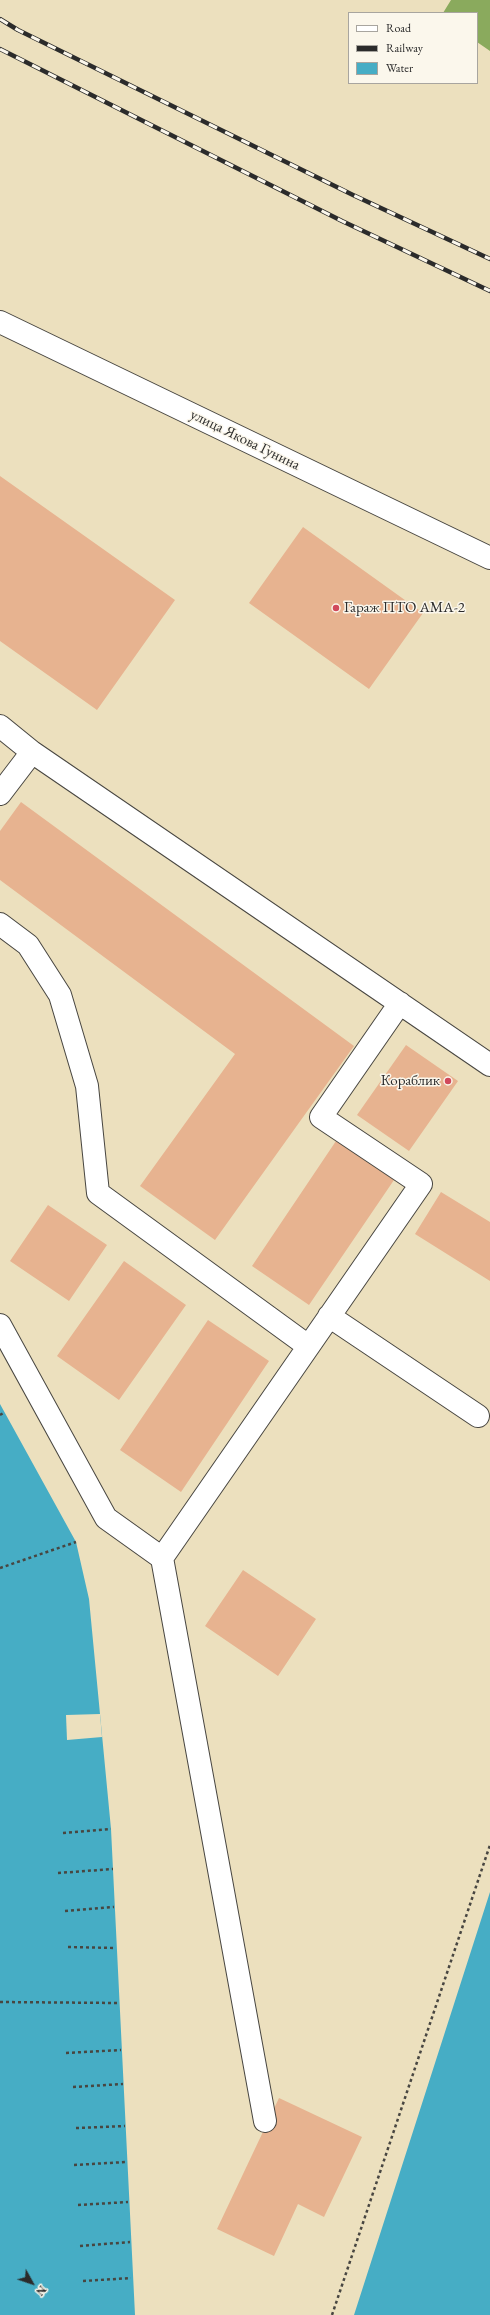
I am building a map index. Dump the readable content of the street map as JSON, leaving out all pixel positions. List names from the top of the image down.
{
  "streets": {
    "street": ["улица Якова Гунина"]
  },
  "places": ["Гараж ПТО АМА-2", "Кораблик"],
  "legend": ["Road", "Railway", "Water"],
  "north": "bottom right"
}
